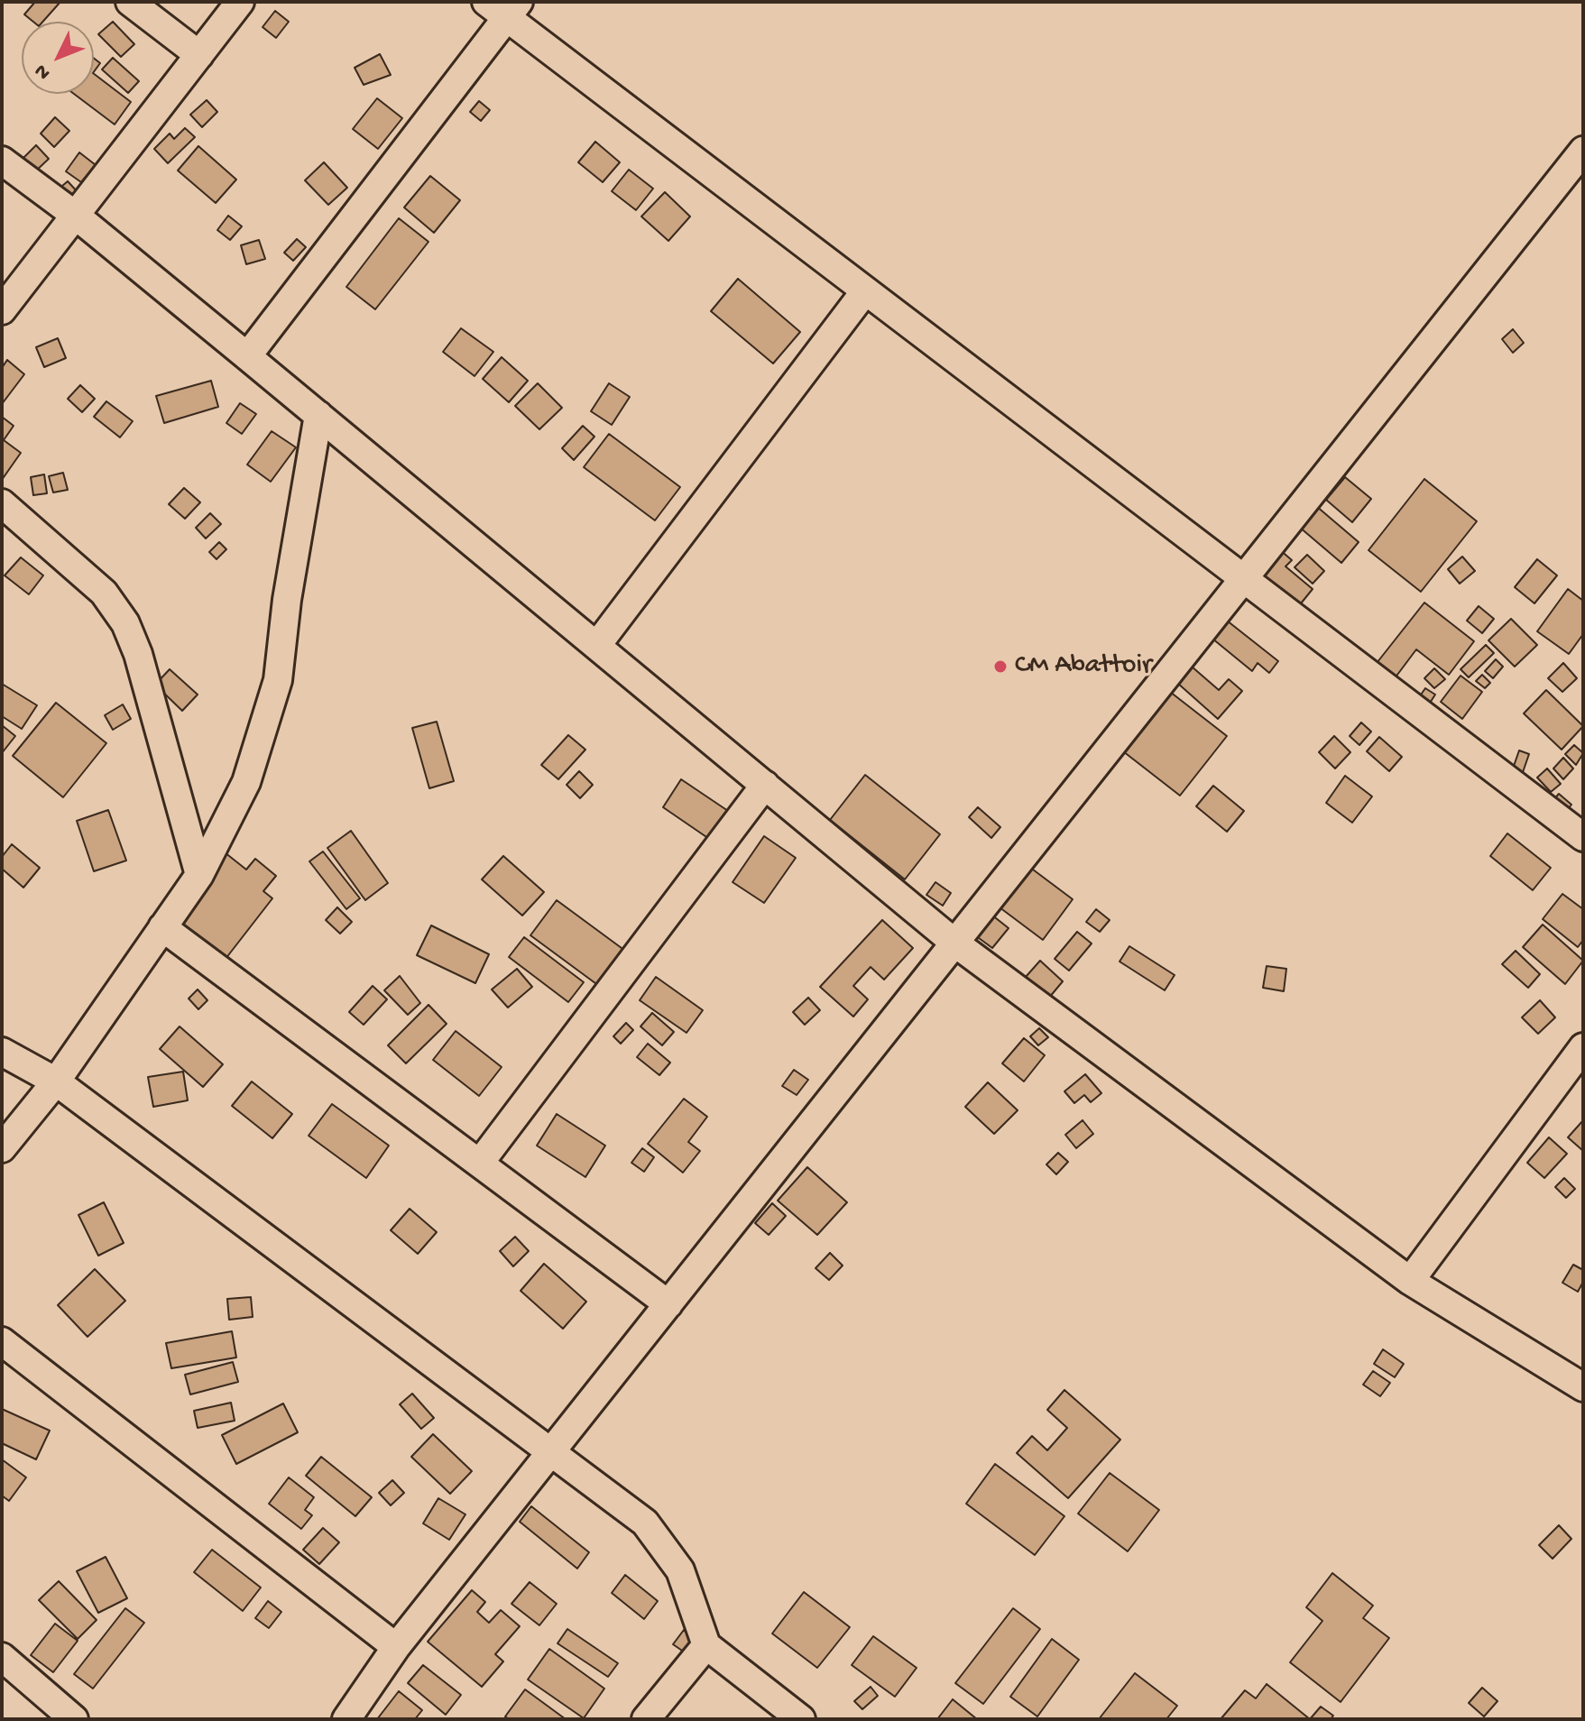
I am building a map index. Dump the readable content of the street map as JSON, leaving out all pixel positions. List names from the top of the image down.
{
  "places": ["CM Abattoir"],
  "north": "bottom left"
}
